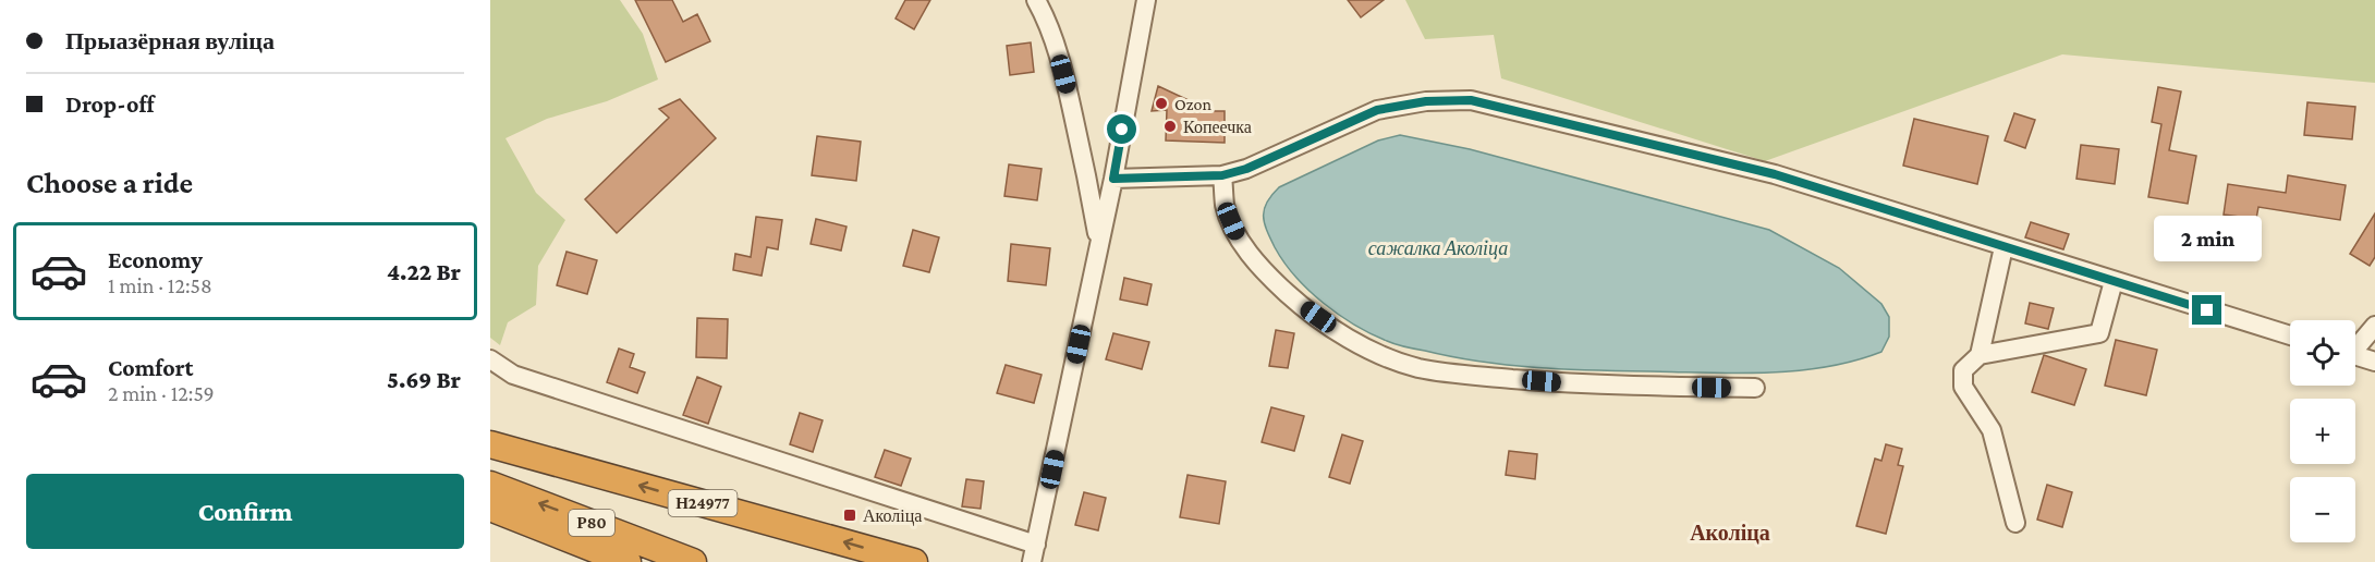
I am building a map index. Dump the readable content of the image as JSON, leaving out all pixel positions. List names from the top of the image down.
{
  "streets": {
    "highway": ["Н24977", "Р80"]
  },
  "districts": ["Аколіца"],
  "water": ["сажалка Аколіца"],
  "places": {
    "other": ["Ozon", "Копеечка"],
    "transit": ["Аколіца"]
  },
  "page": {
    "banner": ["Прыазёрная вуліца", "Drop-off"],
    "heading": "Choose a ride",
    "bubble": "2 min",
    "list": [
      {
        "name": "Economy",
        "note": "1 min · 12:58",
        "value": "4.22 Br"
      },
      {
        "name": "Comfort",
        "note": "2 min · 12:59",
        "value": "5.69 Br"
      }
    ],
    "map_buttons": ["+", "−"],
    "buttons": "Confirm"
  }
}
